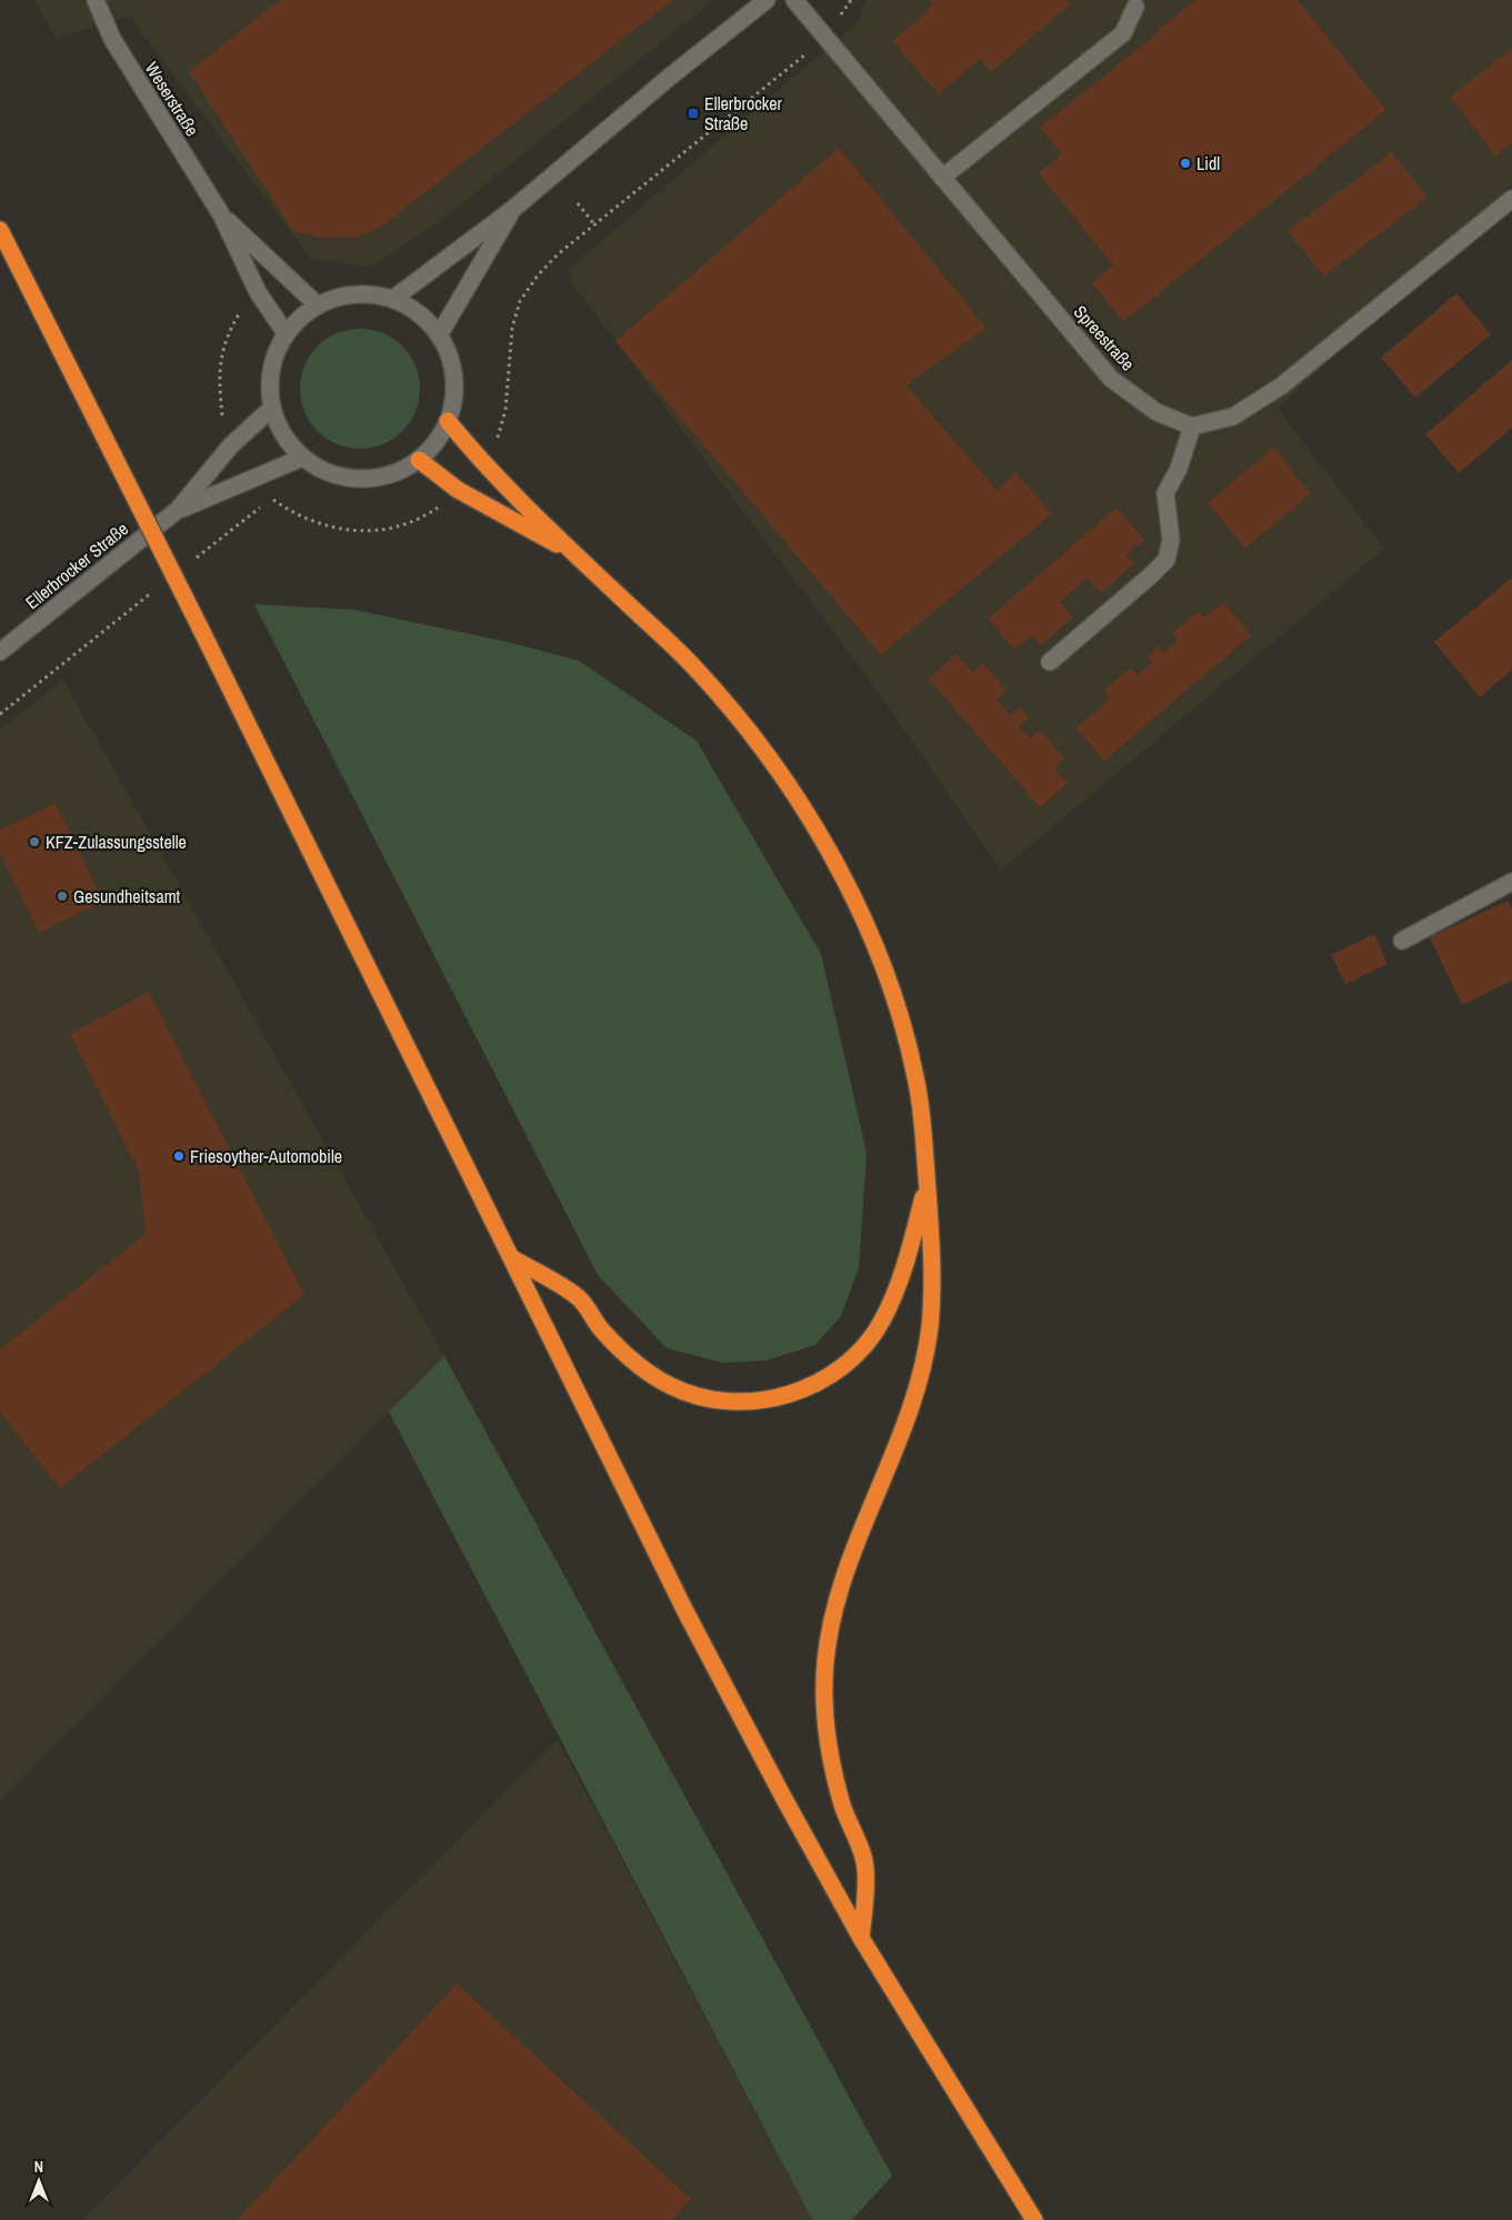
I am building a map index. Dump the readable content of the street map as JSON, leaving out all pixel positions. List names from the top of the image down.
{
  "streets": {
    "street": ["Weserstraße", "Spreestraße", "Ellerbrocker Straße"]
  },
  "crossings": [
    ["Weserstraße", "Ellerbrocker Straße"]
  ],
  "places": {
    "transit": ["Ellerbrocker Straße"],
    "other": [
      "Lidl",
      "KFZ-Zulassungsstelle",
      "Gesundheitsamt",
      "Friesoyther-Automobile"
    ]
  },
  "north": "top"
}
